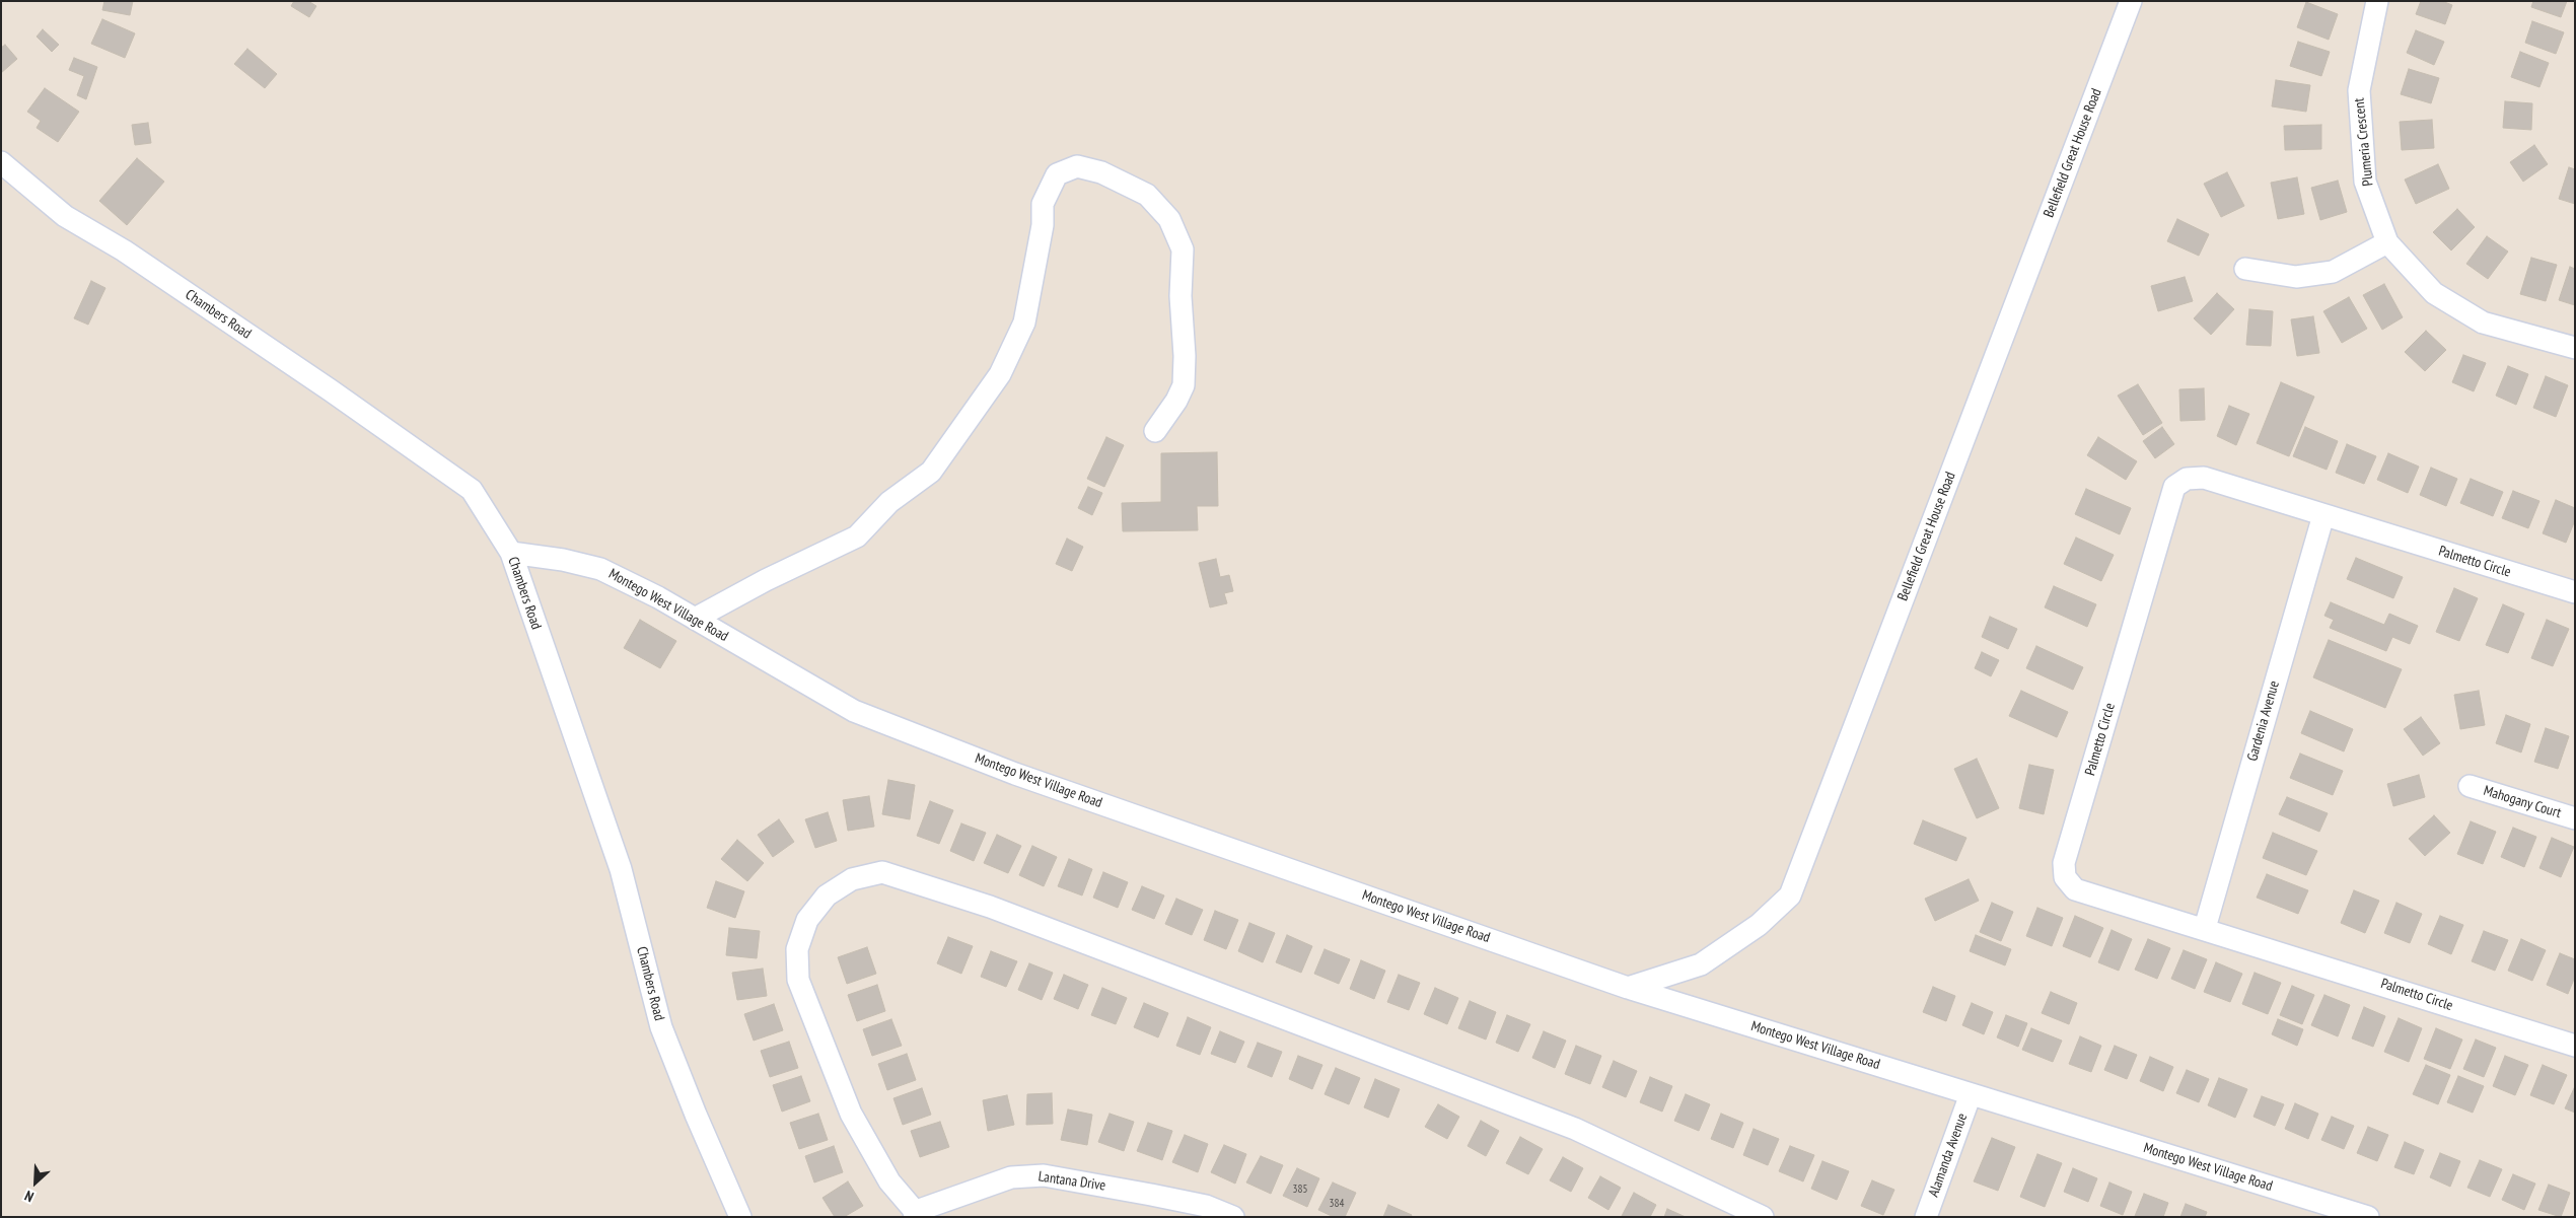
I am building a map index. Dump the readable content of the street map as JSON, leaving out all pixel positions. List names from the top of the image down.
{
  "streets": {
    "street": [
      "Plumeria Crescent",
      "Bellefield Great House Road",
      "Chambers Road",
      "Palmetto Circle",
      "Montego West Village Road",
      "Gardenia Avenue",
      "Mahogany Court",
      "Alamanda Avenue",
      "Lantana Drive"
    ]
  },
  "crossings": [
    ["Bellefield Great House Road", "Montego West Village Road"],
    ["Chambers Road", "Montego West Village Road"],
    ["Palmetto Circle", "Gardenia Avenue"],
    ["Montego West Village Road", "Alamanda Avenue"]
  ],
  "house_numbers": ["385", "384"],
  "north": "bottom left"
}
